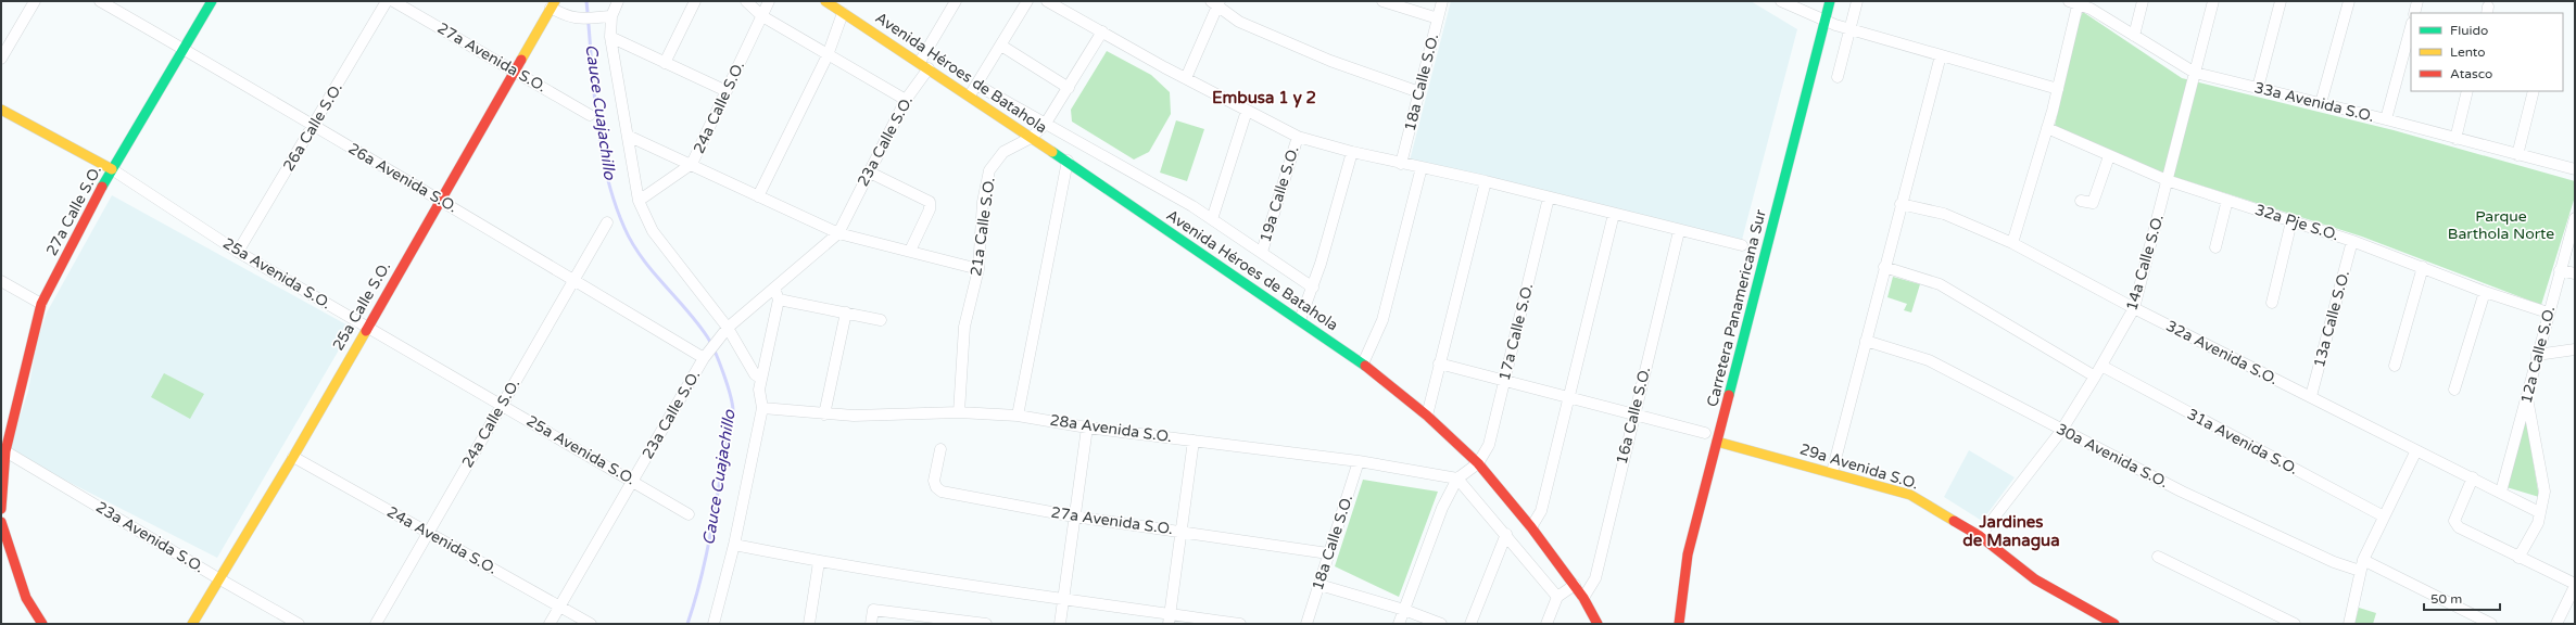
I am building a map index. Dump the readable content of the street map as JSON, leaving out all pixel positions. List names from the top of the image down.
{
  "streets": {
    "main road": [
      "Avenida Héroes de Batahola",
      "27a Calle S.O.",
      "25a Avenida S.O.",
      "25a Calle S.O.",
      "Carretera Panamericana Sur",
      "29a Avenida S.O."
    ],
    "street": [
      "27a Avenida S.O.",
      "18a Calle S.O.",
      "33a Avenida S.O.",
      "24a Calle S.O.",
      "26a Calle S.O.",
      "23a Calle S.O.",
      "26a Avenida S.O.",
      "19a Calle S.O.",
      "32a Pje S.O.",
      "21a Calle S.O.",
      "14a Calle S.O.",
      "13a Calle S.O.",
      "17a Calle S.O.",
      "32a Avenida S.O.",
      "12a Calle S.O.",
      "16a Calle S.O.",
      "28a Avenida S.O.",
      "31a Avenida S.O.",
      "30a Avenida S.O.",
      "23a Avenida S.O.",
      "24a Avenida S.O."
    ]
  },
  "crossings": [
    ["27a Avenida S.O.", "18a Calle S.O."],
    ["27a Avenida S.O.", "25a Calle S.O."],
    ["Avenida Héroes de Batahola", "23a Calle S.O."],
    ["Avenida Héroes de Batahola", "21a Calle S.O."],
    ["Avenida Héroes de Batahola", "17a Calle S.O."],
    ["Avenida Héroes de Batahola", "16a Calle S.O."],
    ["18a Calle S.O.", "28a Avenida S.O."],
    ["33a Avenida S.O.", "14a Calle S.O."],
    ["24a Calle S.O.", "26a Avenida S.O."],
    ["24a Calle S.O.", "25a Avenida S.O."],
    ["24a Calle S.O.", "24a Avenida S.O."],
    ["26a Calle S.O.", "26a Avenida S.O."],
    ["26a Calle S.O.", "25a Avenida S.O."],
    ["23a Calle S.O.", "26a Avenida S.O."],
    ["23a Calle S.O.", "25a Avenida S.O."],
    ["23a Calle S.O.", "24a Avenida S.O."],
    ["26a Avenida S.O.", "27a Calle S.O."],
    ["26a Avenida S.O.", "25a Calle S.O."],
    ["27a Calle S.O.", "25a Avenida S.O."],
    ["27a Calle S.O.", "23a Avenida S.O."],
    ["32a Pje S.O.", "14a Calle S.O."],
    ["32a Pje S.O.", "13a Calle S.O."],
    ["32a Pje S.O.", "12a Calle S.O."],
    ["21a Calle S.O.", "28a Avenida S.O."],
    ["14a Calle S.O.", "32a Avenida S.O."],
    ["14a Calle S.O.", "31a Avenida S.O."],
    ["14a Calle S.O.", "30a Avenida S.O."],
    ["14a Calle S.O.", "29a Avenida S.O."],
    ["25a Avenida S.O.", "25a Calle S.O."],
    ["25a Calle S.O.", "23a Avenida S.O."],
    ["25a Calle S.O.", "24a Avenida S.O."],
    ["Carretera Panamericana Sur", "29a Avenida S.O."],
    ["13a Calle S.O.", "32a Avenida S.O."],
    ["32a Avenida S.O.", "12a Calle S.O."]
  ],
  "districts": ["Embusa 1 y 2", "Jardines de Managua"],
  "water": ["Cauce Cuajachillo"],
  "parks": ["Parque Barthola Norte"],
  "legend": ["Fluido", "Lento", "Atasco"],
  "scale_bar": "50 m"
}
